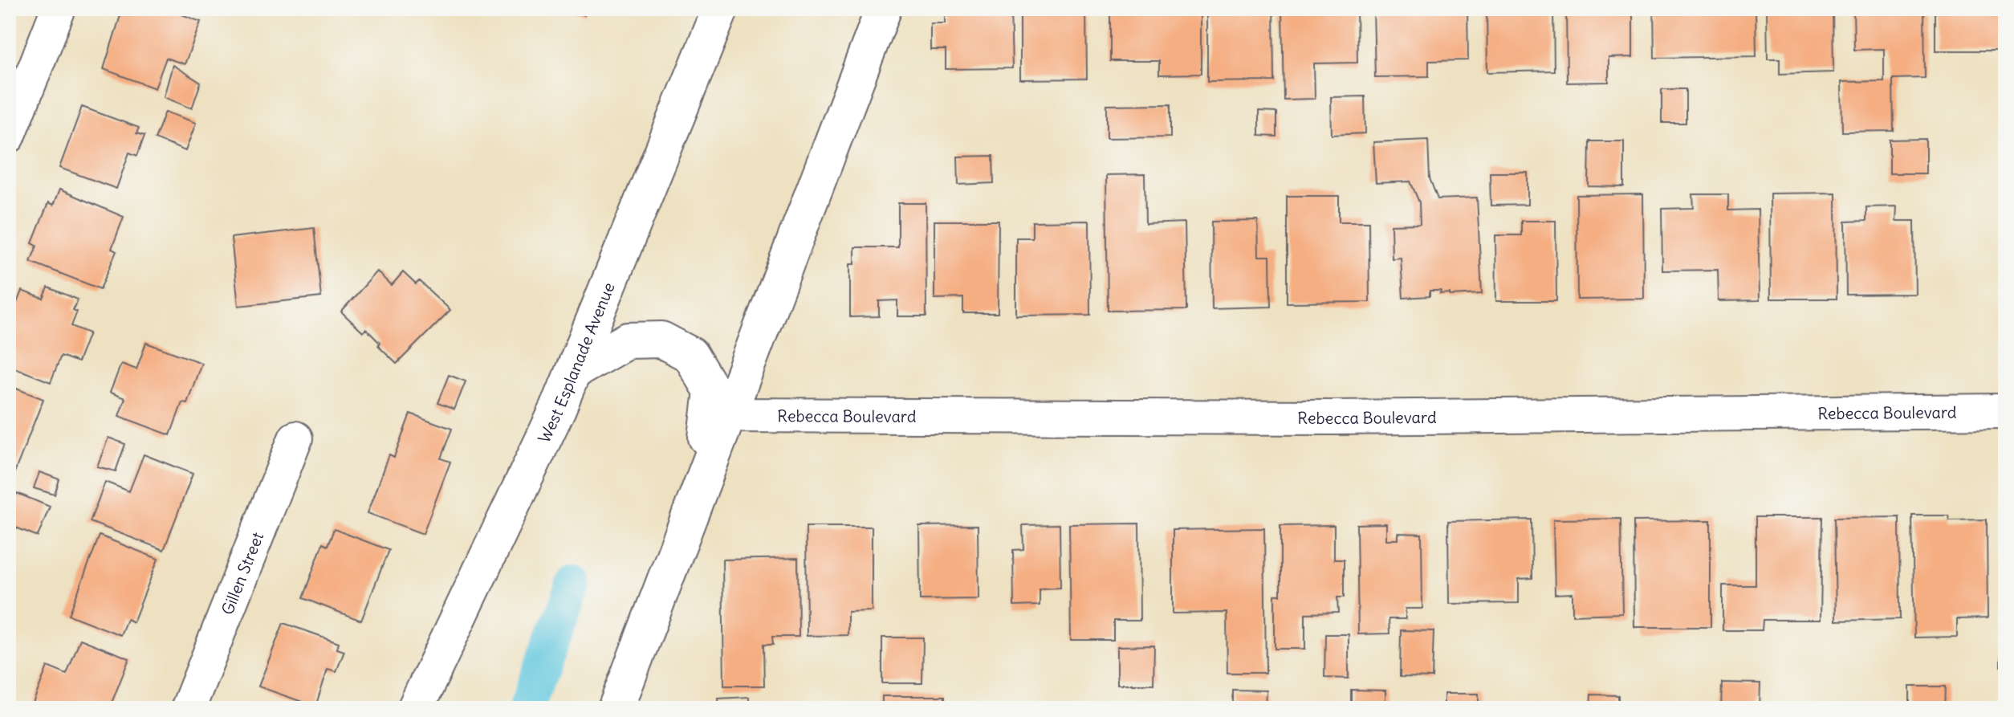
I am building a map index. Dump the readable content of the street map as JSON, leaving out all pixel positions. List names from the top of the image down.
{
  "streets": {
    "main road": ["West Esplanade Avenue"],
    "street": ["Rebecca Boulevard", "Gillen Street"]
  }
}
